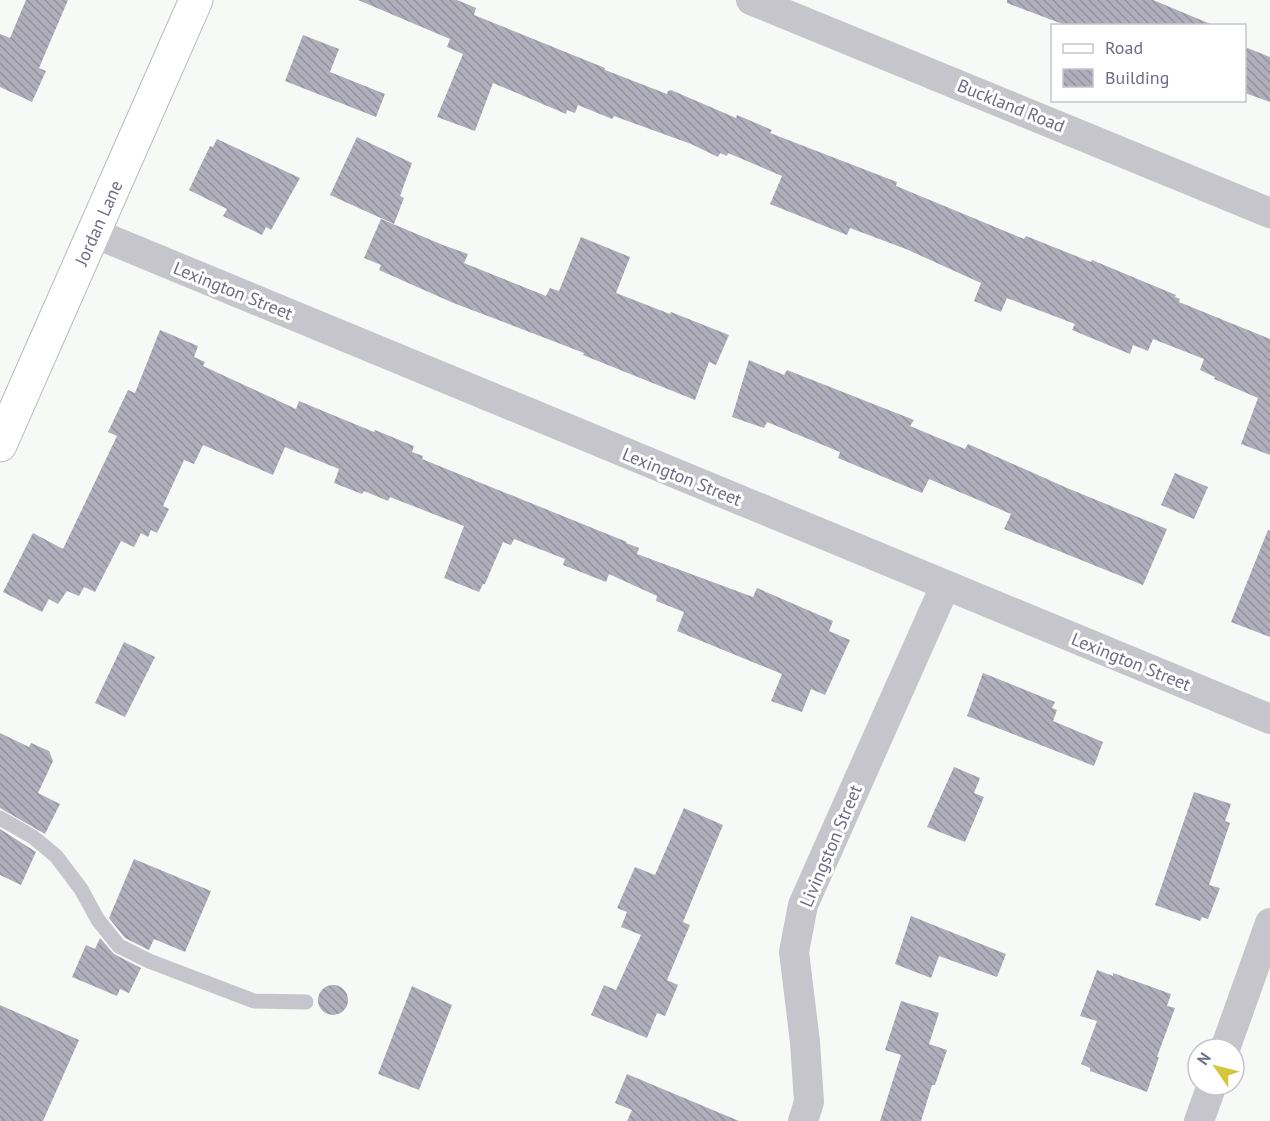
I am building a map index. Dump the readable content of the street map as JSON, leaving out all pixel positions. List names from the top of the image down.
{
  "streets": {
    "main road": ["Jordan Lane"],
    "street": ["Buckland Road", "Lexington Street", "Livingston Street"]
  },
  "crossings": [
    ["Jordan Lane", "Lexington Street"],
    ["Lexington Street", "Livingston Street"]
  ],
  "legend": ["Road", "Building"],
  "north": "top left"
}
